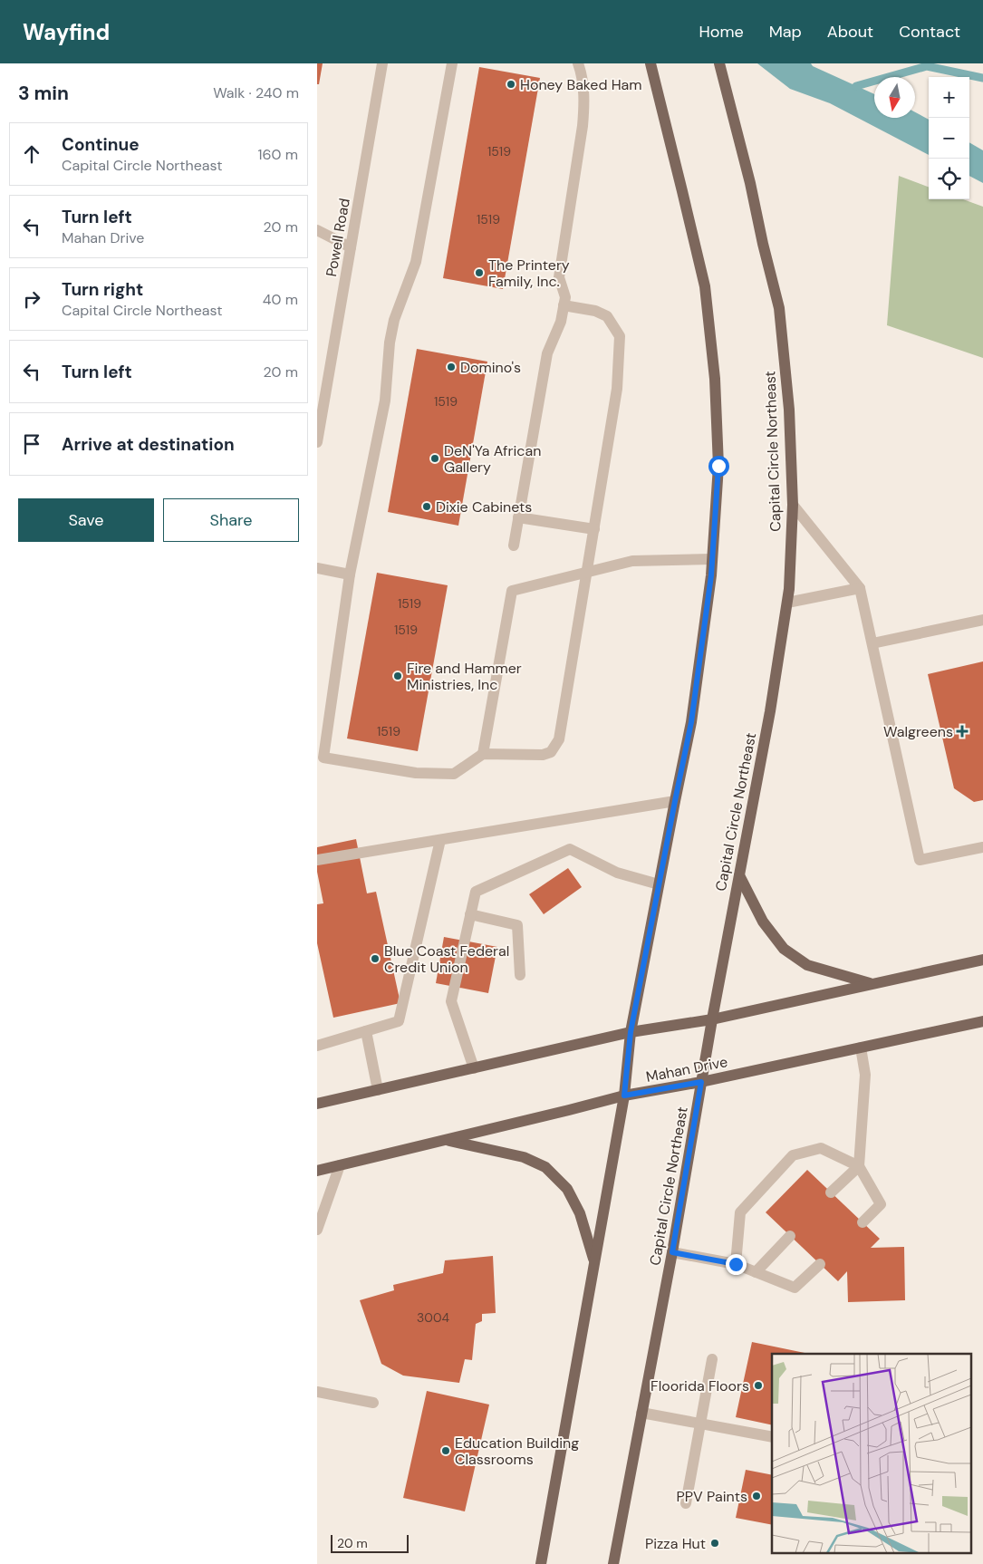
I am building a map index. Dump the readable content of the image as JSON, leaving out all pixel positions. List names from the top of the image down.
{
  "streets": {
    "main road": ["Capital Circle Northeast", "Mahan Drive"],
    "street": ["Powell Road"]
  },
  "crossings": [
    ["Capital Circle Northeast", "Mahan Drive"]
  ],
  "places": {
    "other": [
      "Honey Baked Ham",
      "The Printery Family, Inc.",
      "Domino's",
      "DeN'Ya African Gallery",
      "Dixie Cabinets",
      "Fire and Hammer Ministries, Inc",
      "Blue Coast Federal Credit Union",
      "Floorida Floors",
      "Education Building Classrooms",
      "PPV Paints",
      "Pizza Hut"
    ],
    "health": ["Walgreens"]
  },
  "house_numbers": [
    "1519",
    "1519",
    "1519",
    "1519",
    "1519",
    "1519",
    "3004"
  ],
  "scale_bar": "20 m",
  "north": "bottom",
  "page": {
    "header": "Wayfind",
    "nav": [
      "Home",
      "Map",
      "About",
      "Contact"
    ],
    "heading": ["3 min", "Walk · 240 m"],
    "map_buttons": ["+", "−"],
    "list": [
      ["Continue", "Capital Circle Northeast", "160 m"],
      ["Turn left", "Mahan Drive", "20 m"],
      ["Turn right", "Capital Circle Northeast", "40 m"],
      ["Turn left", "20 m"],
      "Arrive at destination"
    ],
    "buttons": ["Save", "Share"],
    "scale": "20 m"
  }
}
